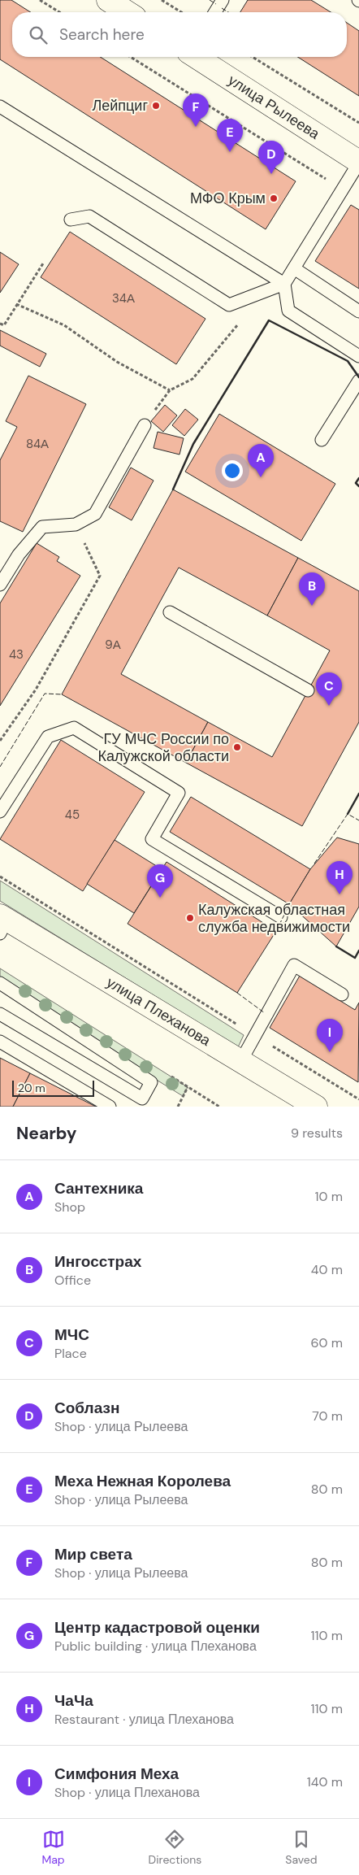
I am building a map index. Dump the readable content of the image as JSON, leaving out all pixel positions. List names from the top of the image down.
{
  "streets": {
    "main road": ["улица Рылеева", "улица Плеханова"]
  },
  "places": [
    "Лейпциг",
    "МФО Крым",
    "ГУ МЧС России по Калужской области",
    "Калужская областная служба недвижимости"
  ],
  "house_numbers": [
    "34А",
    "84А",
    "9А",
    "43",
    "45"
  ],
  "scale_bar": "20 m",
  "page": {
    "search": "Search here",
    "pins": [
      "F",
      "E",
      "D",
      "A",
      "B",
      "C",
      "H",
      "G",
      "I"
    ],
    "scale": "20 m",
    "heading": ["Nearby", "9 results"],
    "list": [
      {
        "mark": "A",
        "name": "Сантехника",
        "note": "Shop",
        "value": "10 m"
      },
      {
        "mark": "B",
        "name": "Ингосстрах",
        "note": "Office",
        "value": "40 m"
      },
      {
        "mark": "C",
        "name": "МЧС",
        "note": "Place",
        "value": "60 m"
      },
      {
        "mark": "D",
        "name": "Соблазн",
        "note": "Shop · улица Рылеева",
        "value": "70 m"
      },
      {
        "mark": "E",
        "name": "Меха Нежная Королева",
        "note": "Shop · улица Рылеева",
        "value": "80 m"
      },
      {
        "mark": "F",
        "name": "Мир света",
        "note": "Shop · улица Рылеева",
        "value": "80 m"
      },
      {
        "mark": "G",
        "name": "Центр кадастровой оценки",
        "note": "Public building · улица Плеханова",
        "value": "110 m"
      },
      {
        "mark": "H",
        "name": "ЧаЧа",
        "note": "Restaurant · улица Плеханова",
        "value": "110 m"
      },
      {
        "mark": "I",
        "name": "Симфония Меха",
        "note": "Shop · улица Плеханова",
        "value": "140 m"
      }
    ],
    "nav": ["Map", "Directions", "Saved"]
  }
}
